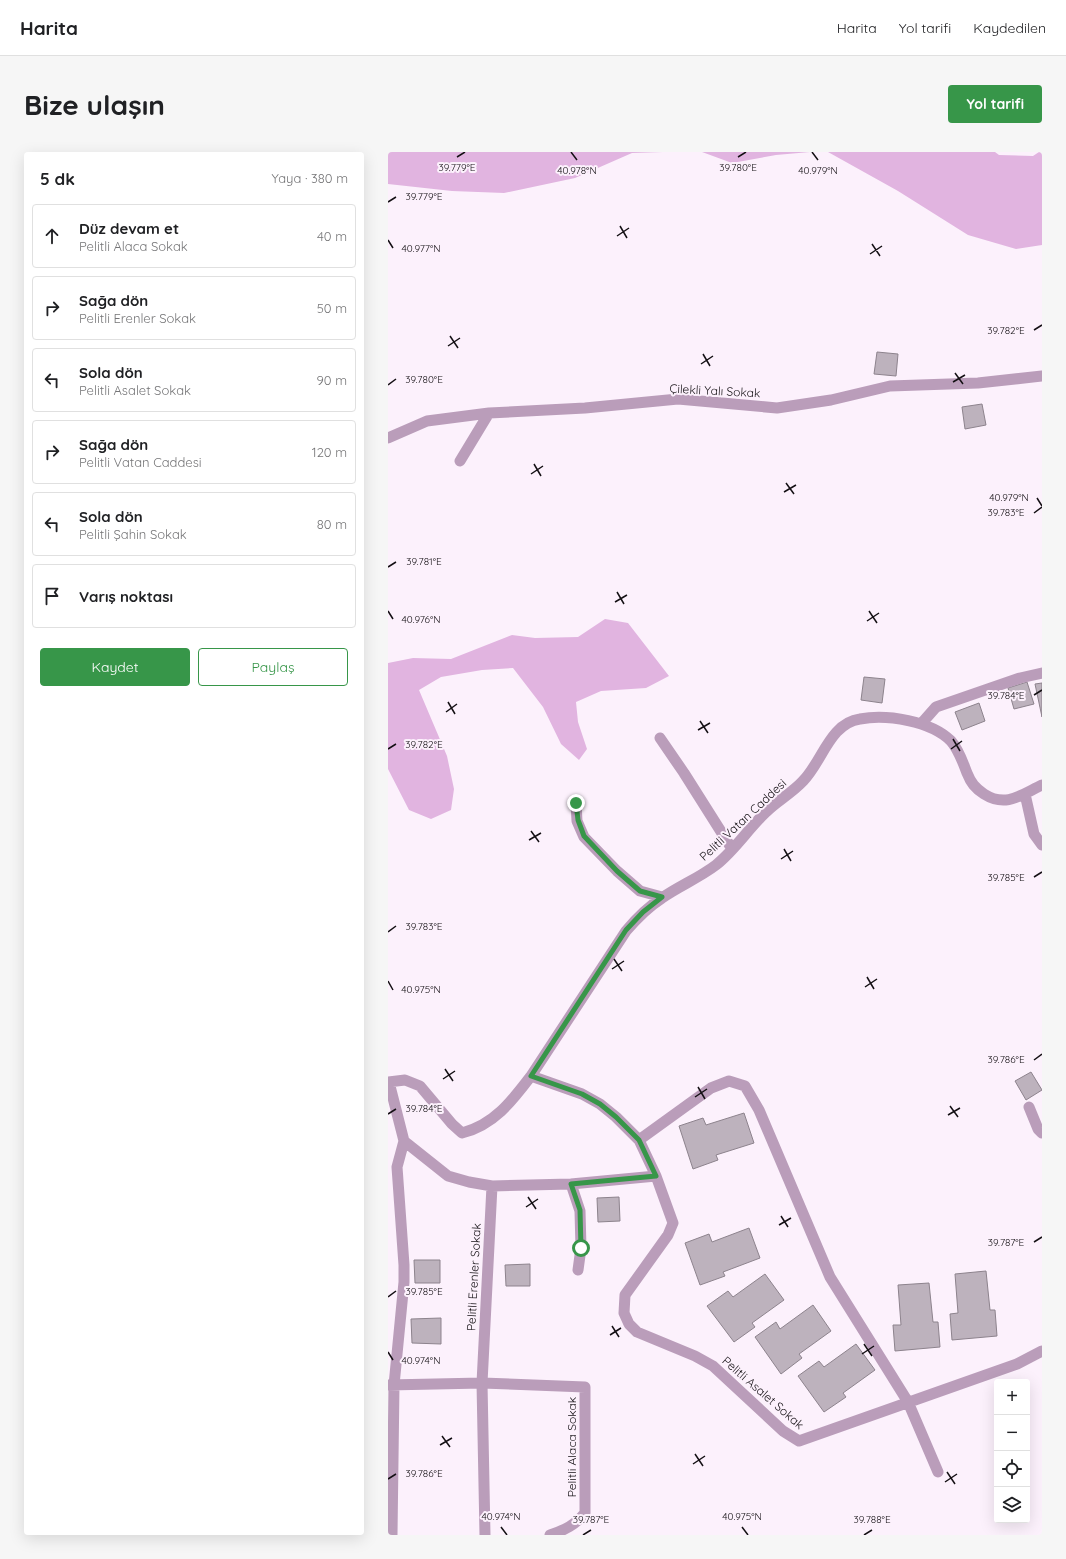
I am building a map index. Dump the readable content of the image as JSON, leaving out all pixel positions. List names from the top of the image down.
{
  "streets": {
    "street": [
      "Çilekli Yalı Sokak",
      "Pelitli Vatan Caddesi",
      "Pelitli Erenler Sokak",
      "Pelitli Asalet Sokak",
      "Pelitli Alaca Sokak"
    ]
  },
  "crossings": [
    ["Pelitli Vatan Caddesi", "Pelitli Asalet Sokak"],
    ["Pelitli Erenler Sokak", "Pelitli Alaca Sokak"]
  ],
  "page": {
    "header": "Harita",
    "nav": ["Harita", "Yol tarifi", "Kaydedilen"],
    "buttons": [
      "Yol tarifi",
      ["Kaydet", "Paylaş"]
    ],
    "title": "Bize ulaşın",
    "heading": ["5 dk", "Yaya · 380 m"],
    "list": [
      ["Düz devam et", "Pelitli Alaca Sokak", "40 m"],
      ["Sağa dön", "Pelitli Erenler Sokak", "50 m"],
      ["Sola dön", "Pelitli Asalet Sokak", "90 m"],
      ["Sağa dön", "Pelitli Vatan Caddesi", "120 m"],
      ["Sola dön", "Pelitli Şahin Sokak", "80 m"],
      "Varış noktası"
    ],
    "map_buttons": ["+", "−"]
  },
  "coordinates": [
    "39.779°E",
    "39.780°E",
    "40.978°N",
    "40.979°N",
    "40.977°N",
    "39.782°E",
    "39.783°E",
    "39.781°E",
    "40.976°N",
    "39.784°E",
    "39.785°E",
    "40.975°N",
    "39.786°E",
    "39.787°E",
    "40.974°N",
    "39.788°E"
  ]
}
